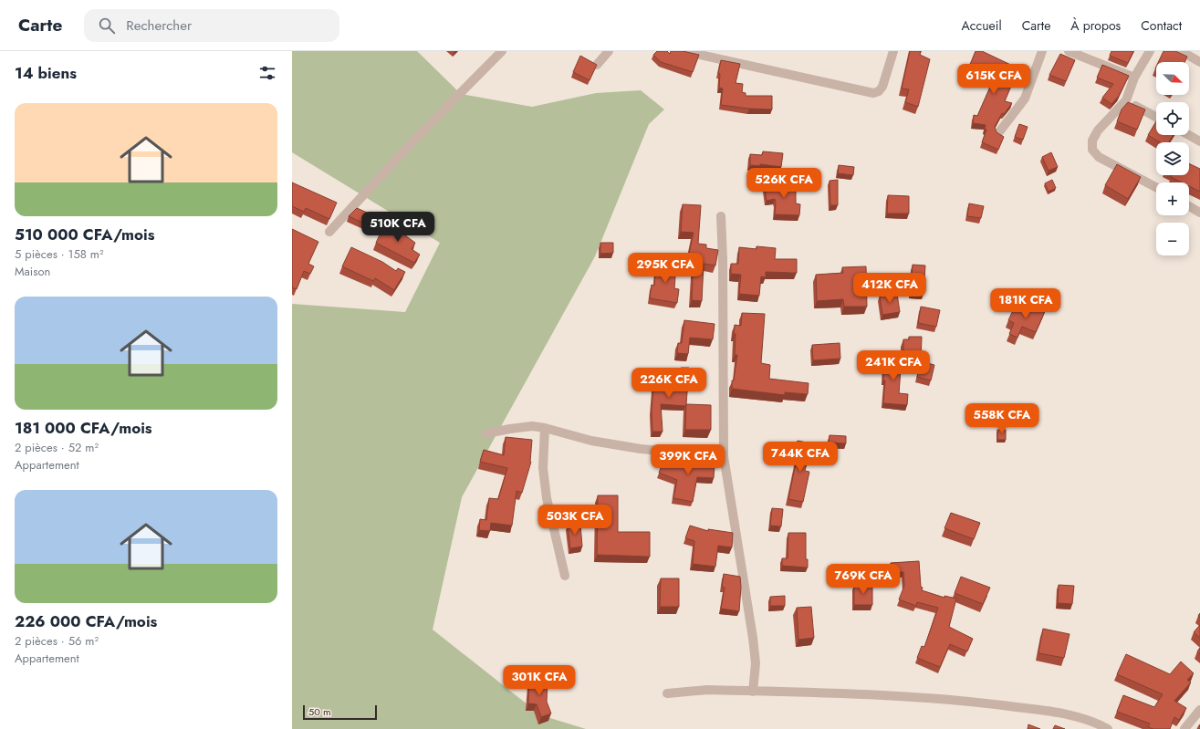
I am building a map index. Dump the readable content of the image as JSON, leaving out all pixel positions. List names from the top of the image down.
{
  "scale_bar": "50 m",
  "north": "bottom right",
  "page": {
    "header": "Carte",
    "search": "Rechercher",
    "nav": [
      "Accueil",
      "Carte",
      "À propos",
      "Contact"
    ],
    "heading": "14 biens",
    "map_buttons": ["+", "−"],
    "price": [
      "615K CFA",
      "526K CFA",
      "510K CFA",
      "295K CFA",
      "412K CFA",
      "181K CFA",
      "241K CFA",
      "226K CFA",
      "558K CFA",
      "744K CFA",
      "399K CFA",
      "503K CFA",
      "769K CFA",
      "301K CFA"
    ],
    "list": [
      {
        "name": "510 000 CFA/mois",
        "note": "5 pièces · 158 m² · Maison"
      },
      {
        "name": "181 000 CFA/mois",
        "note": "2 pièces · 52 m² · Appartement"
      },
      {
        "name": "226 000 CFA/mois",
        "note": "2 pièces · 56 m² · Appartement"
      }
    ],
    "scale": "50 m"
  }
}
